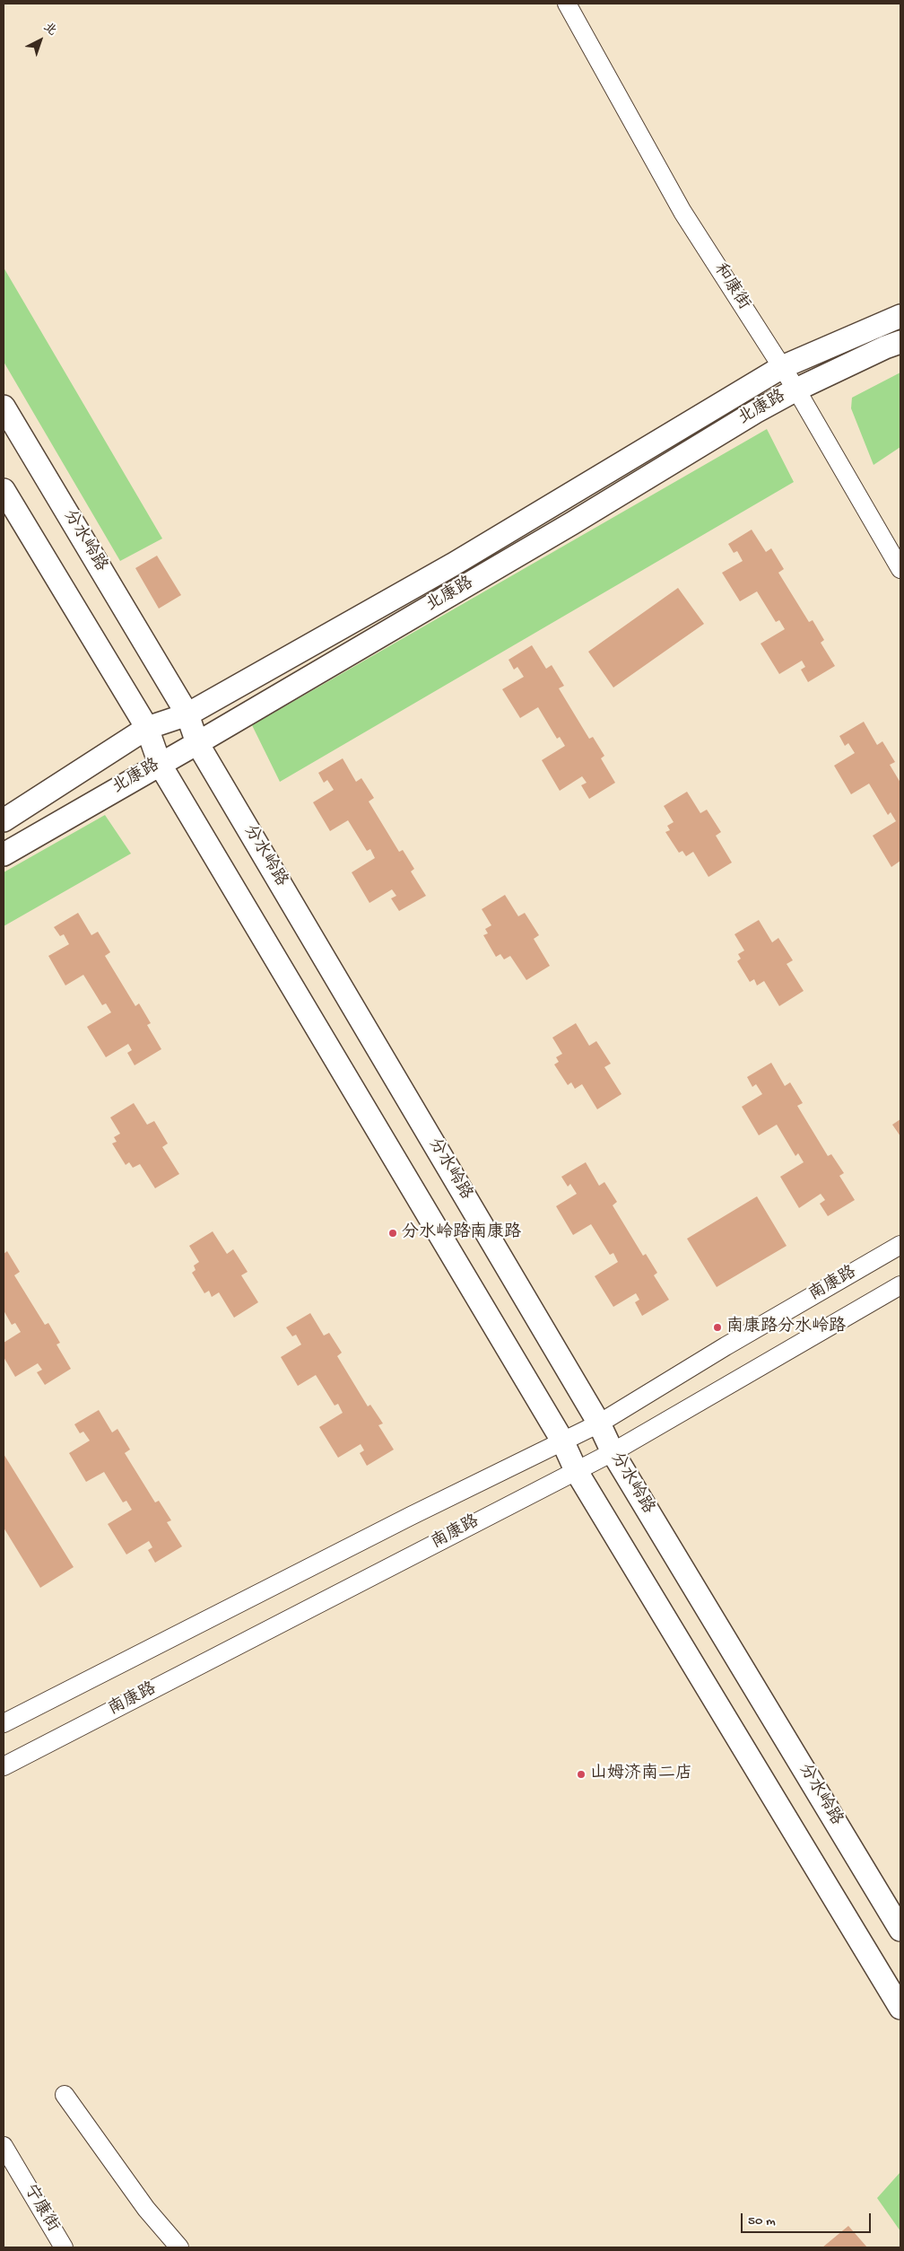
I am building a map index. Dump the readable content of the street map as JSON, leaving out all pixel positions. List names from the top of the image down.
{
  "streets": {
    "main road": ["北康路", "分水岭路"],
    "street": ["和康街", "南康路", "宁康街"]
  },
  "crossings": [
    ["和康街", "北康路"],
    ["北康路", "分水岭路"],
    ["分水岭路", "南康路"]
  ],
  "places": ["分水岭路南康路", "南康路分水岭路", "山姆济南二店"],
  "scale_bar": "50 m",
  "north": "top right"
}
